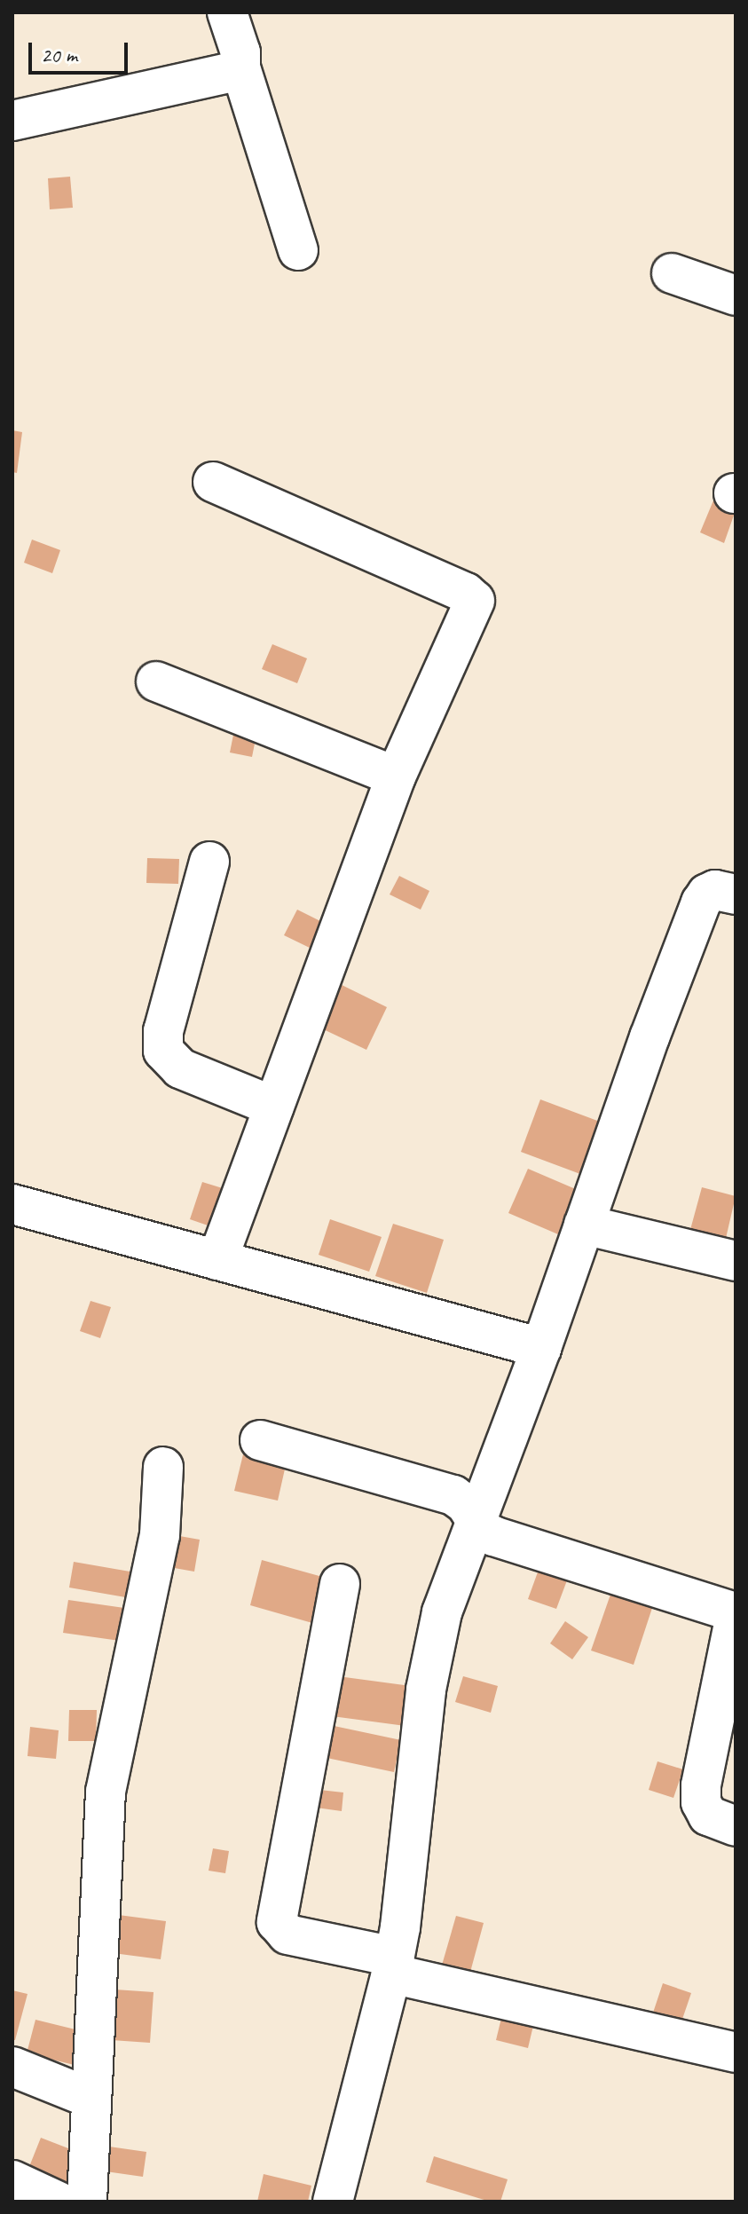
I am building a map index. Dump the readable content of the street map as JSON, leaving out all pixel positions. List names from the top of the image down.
{
  "scale_bar": "20 m"
}
